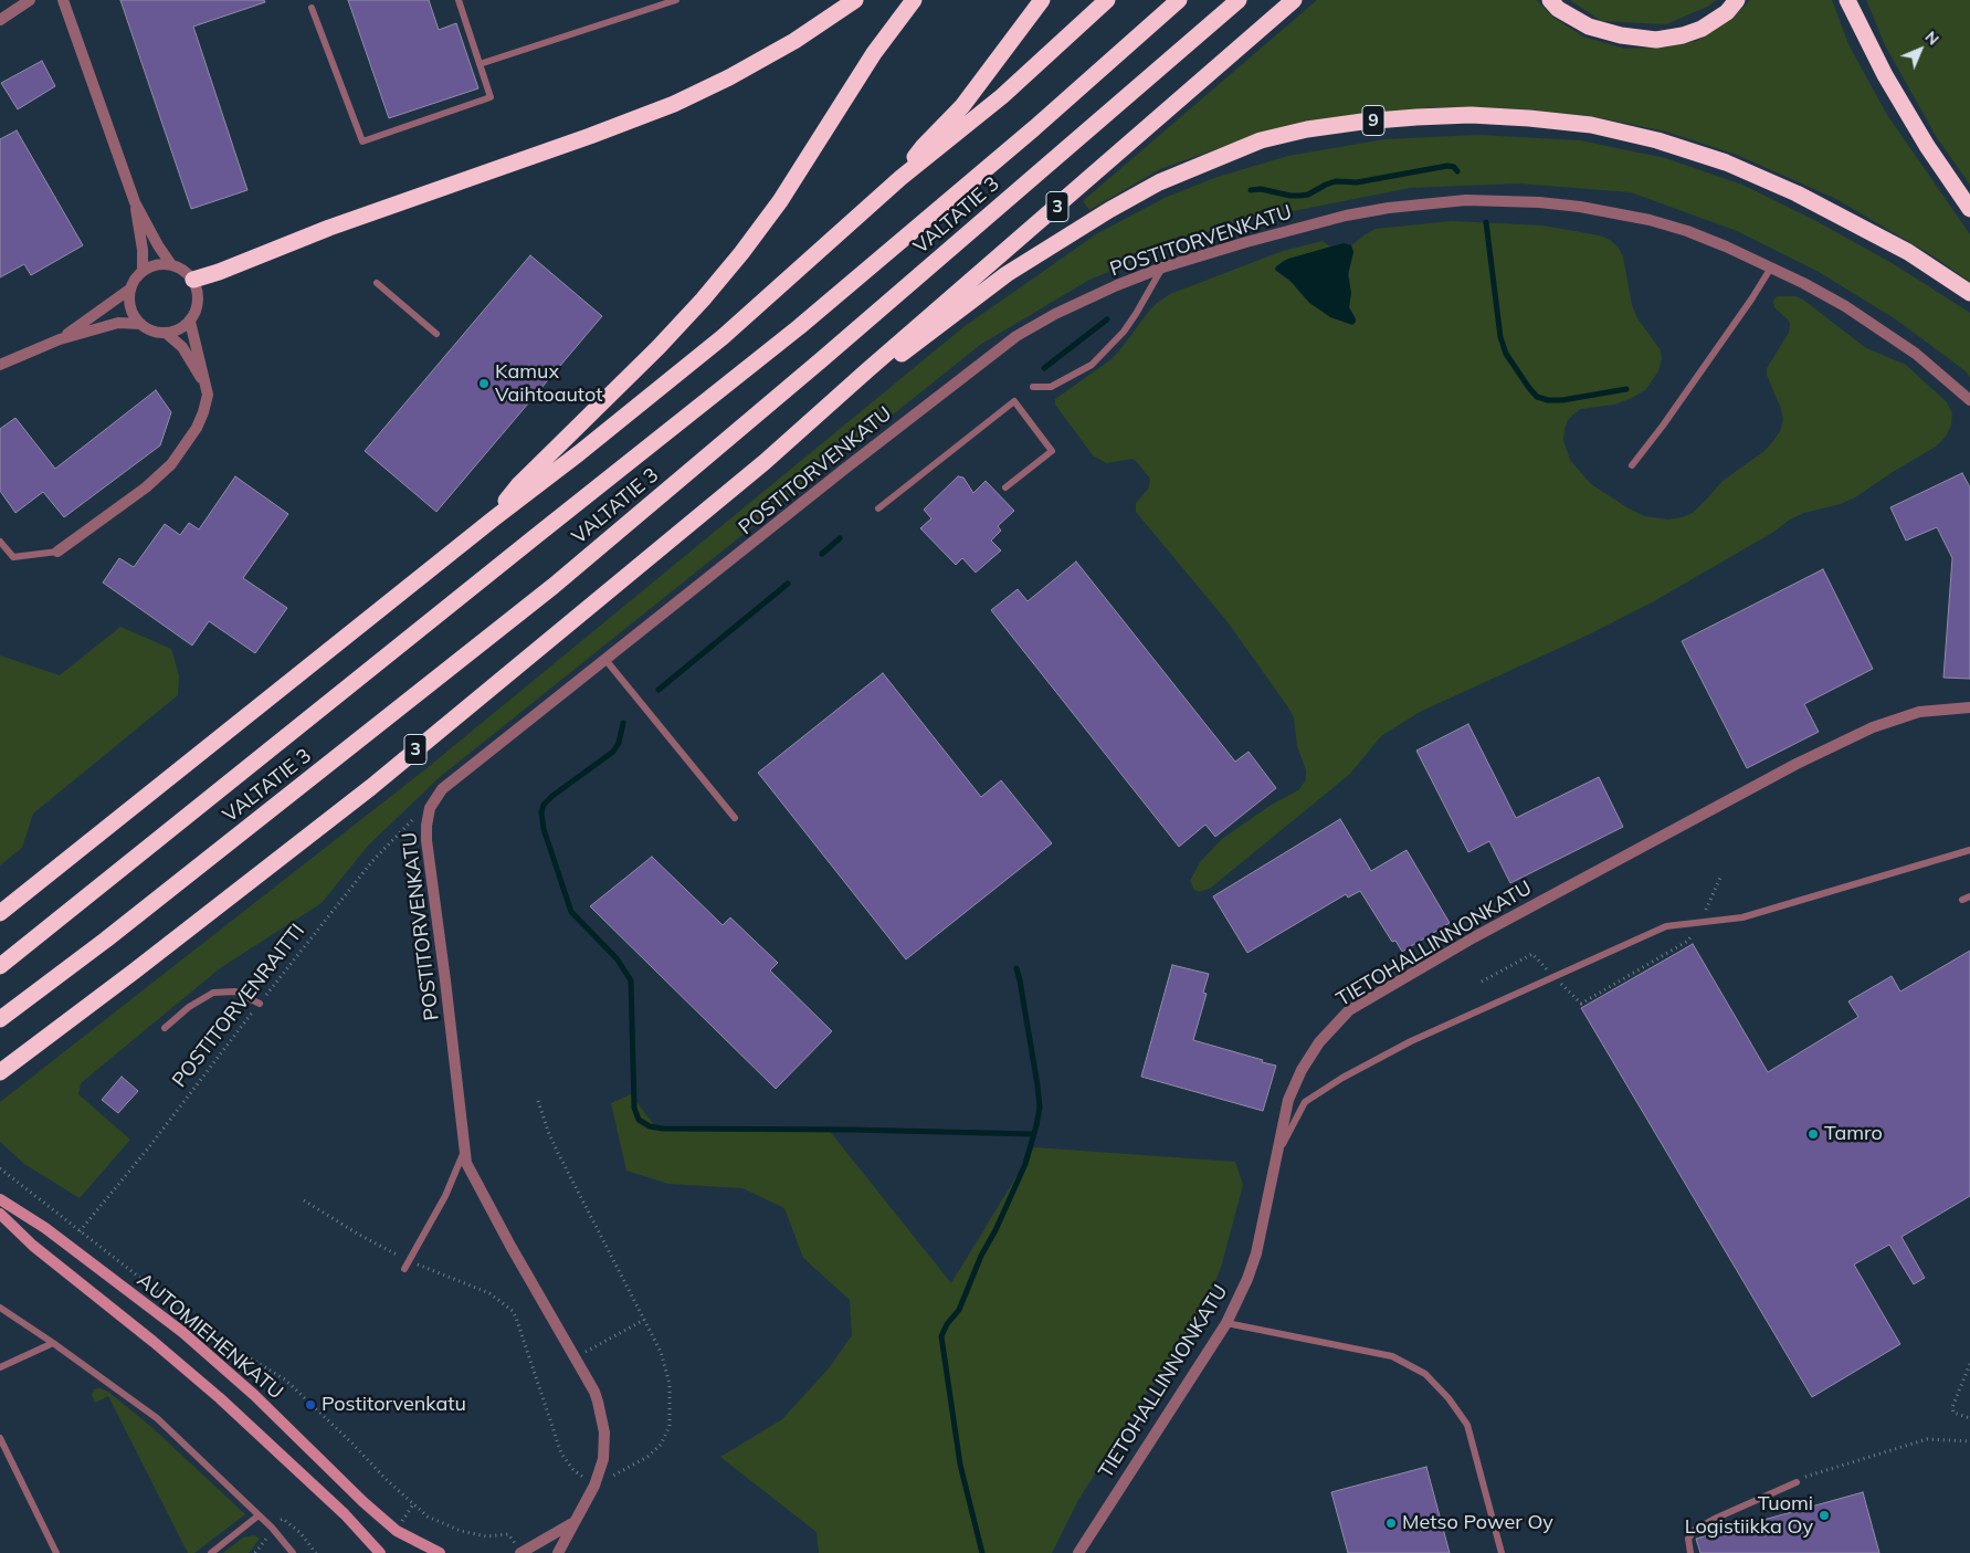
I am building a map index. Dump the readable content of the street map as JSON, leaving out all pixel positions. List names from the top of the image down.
{
  "streets": {
    "highway": ["9", "3", "VALTATIE 3"],
    "main road": ["AUTOMIEHENKATU"],
    "street": ["POSTITORVENKATU", "TIETOHALLINNONKATU"],
    "path": ["POSTITORVENRAITTI"]
  },
  "crossings": [
    ["9", "3"],
    ["POSTITORVENKATU", "POSTITORVENRAITTI"]
  ],
  "places": [
    "Kamux Vaihtoautot",
    "Tamro",
    "Postitorvenkatu",
    "Tuomi Logistiikka Oy",
    "Metso Power Oy"
  ],
  "north": "top right"
}
